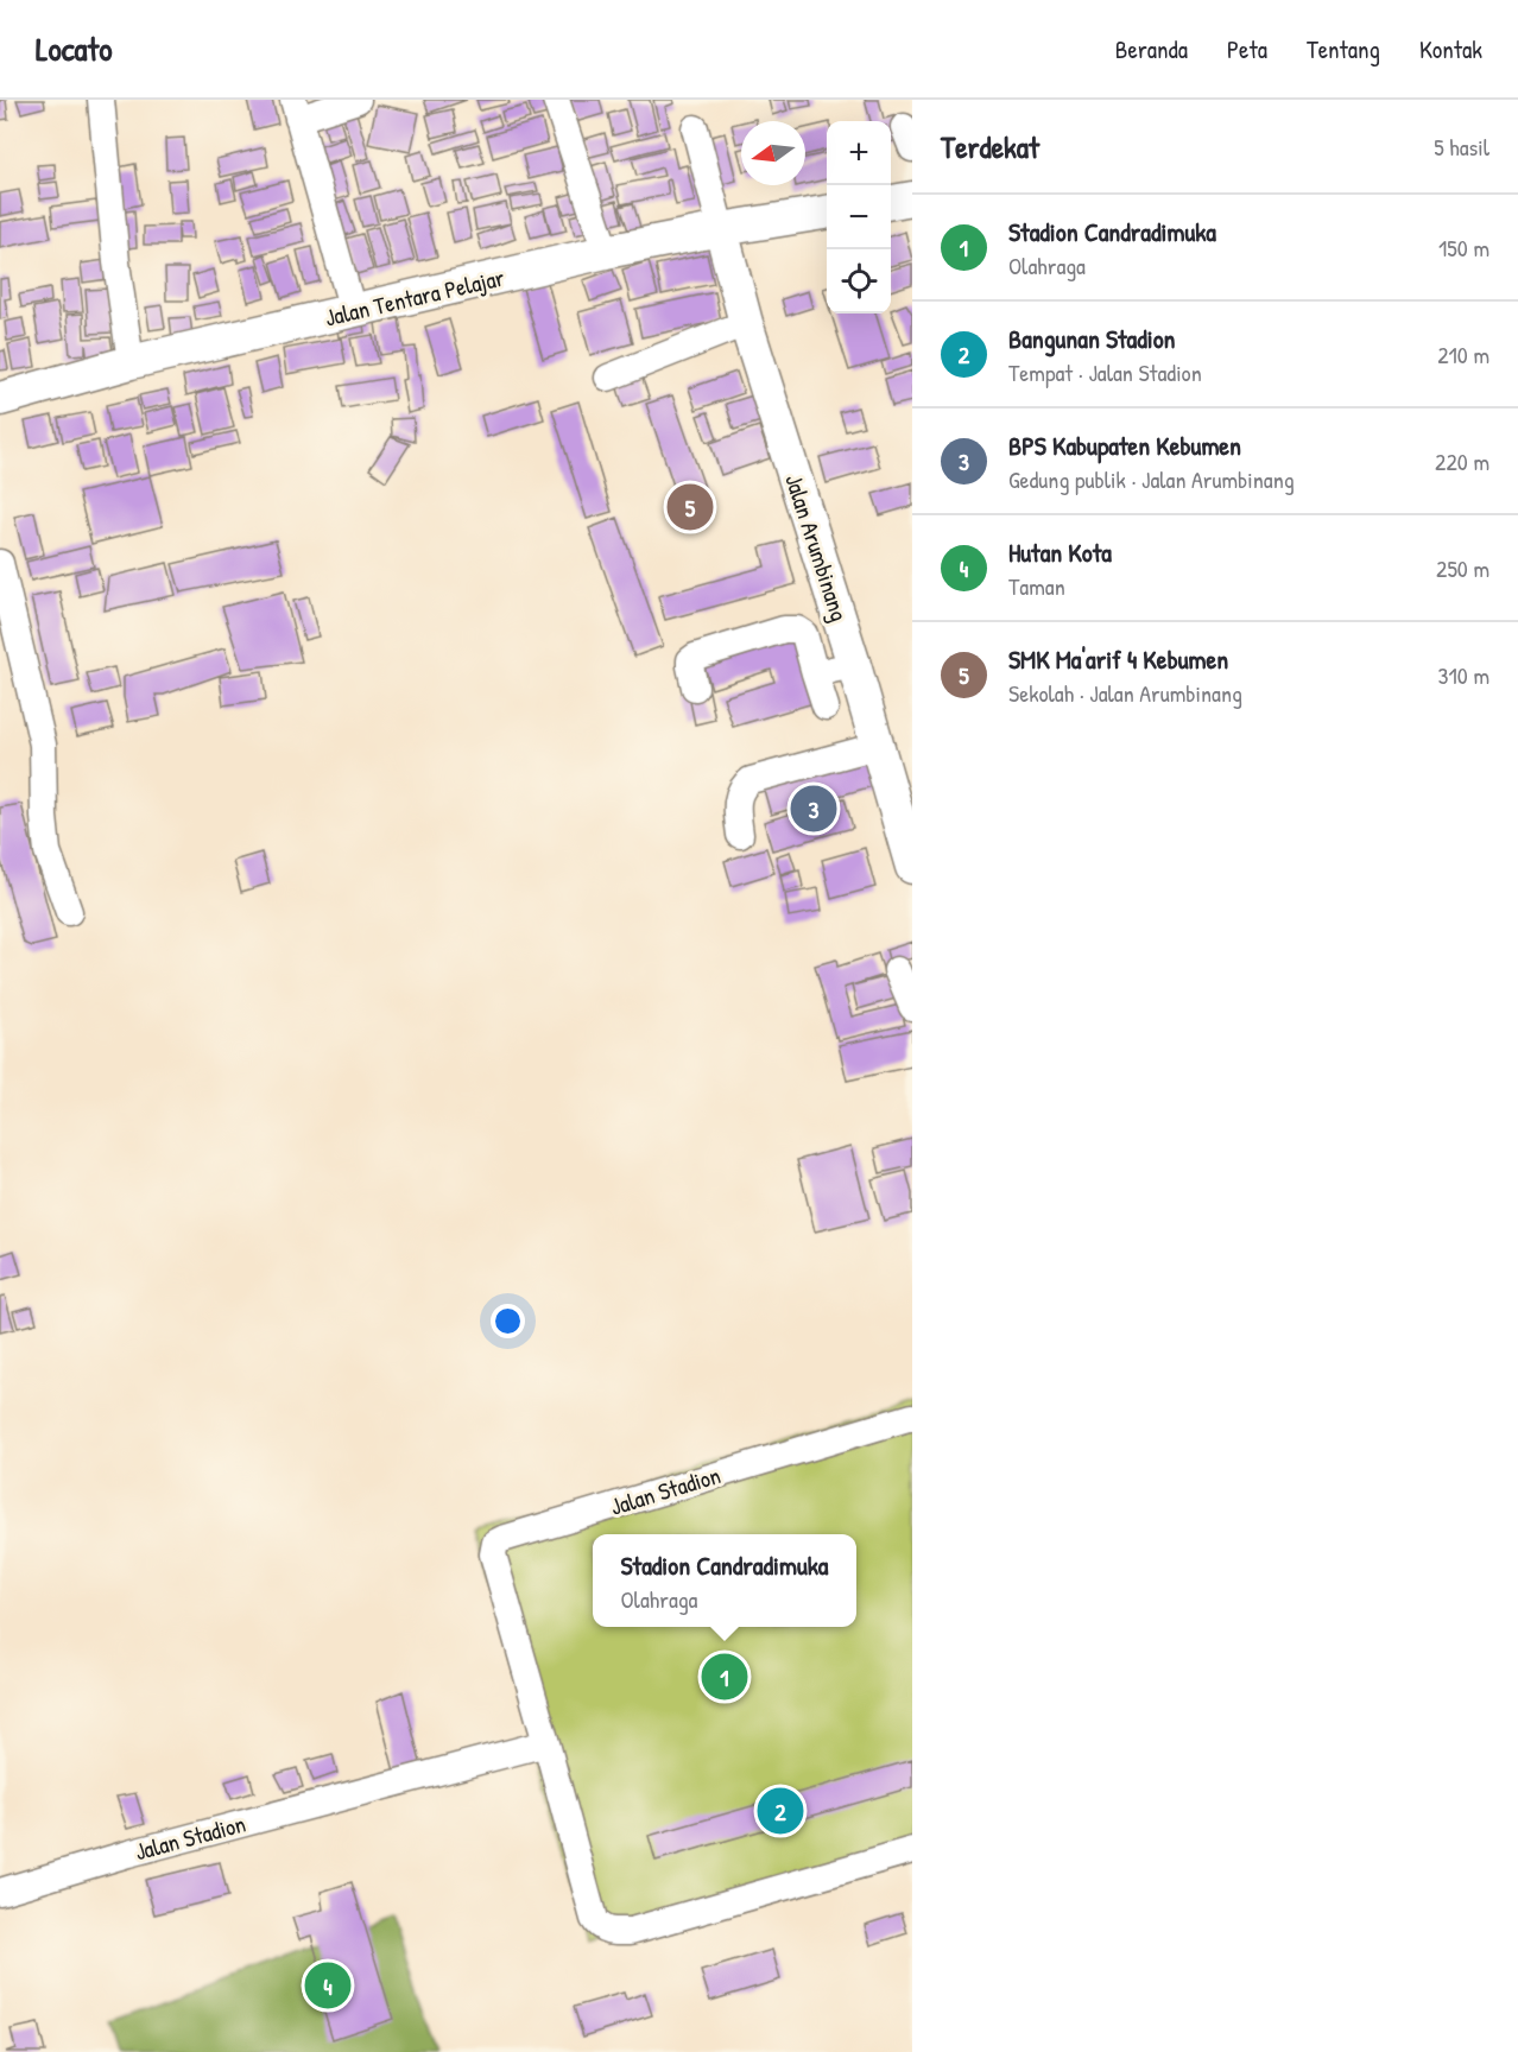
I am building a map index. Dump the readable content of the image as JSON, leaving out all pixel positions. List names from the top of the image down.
{
  "streets": {
    "main road": ["Jalan Tentara Pelajar", "Jalan Arumbinang"],
    "street": ["Jalan Stadion"]
  },
  "crossings": [
    ["Jalan Tentara Pelajar", "Jalan Arumbinang"]
  ],
  "north": "left",
  "page": {
    "header": "Locato",
    "nav": [
      "Beranda",
      "Peta",
      "Tentang",
      "Kontak"
    ],
    "heading": ["Terdekat", "5 hasil"],
    "map_buttons": ["+", "−"],
    "list": [
      {
        "mark": "1",
        "name": "Stadion Candradimuka",
        "note": "Olahraga",
        "value": "150 m"
      },
      {
        "mark": "2",
        "name": "Bangunan Stadion",
        "note": "Tempat · Jalan Stadion",
        "value": "210 m"
      },
      {
        "mark": "3",
        "name": "BPS Kabupaten Kebumen",
        "note": "Gedung publik · Jalan Arumbinang",
        "value": "220 m"
      },
      {
        "mark": "4",
        "name": "Hutan Kota",
        "note": "Taman",
        "value": "250 m"
      },
      {
        "mark": "5",
        "name": "SMK Ma'arif 4 Kebumen",
        "note": "Sekolah · Jalan Arumbinang",
        "value": "310 m"
      }
    ],
    "pins": [
      "5",
      "3",
      "1",
      "2",
      "4"
    ],
    "popup": ["Stadion Candradimuka", "Olahraga"]
  }
}
